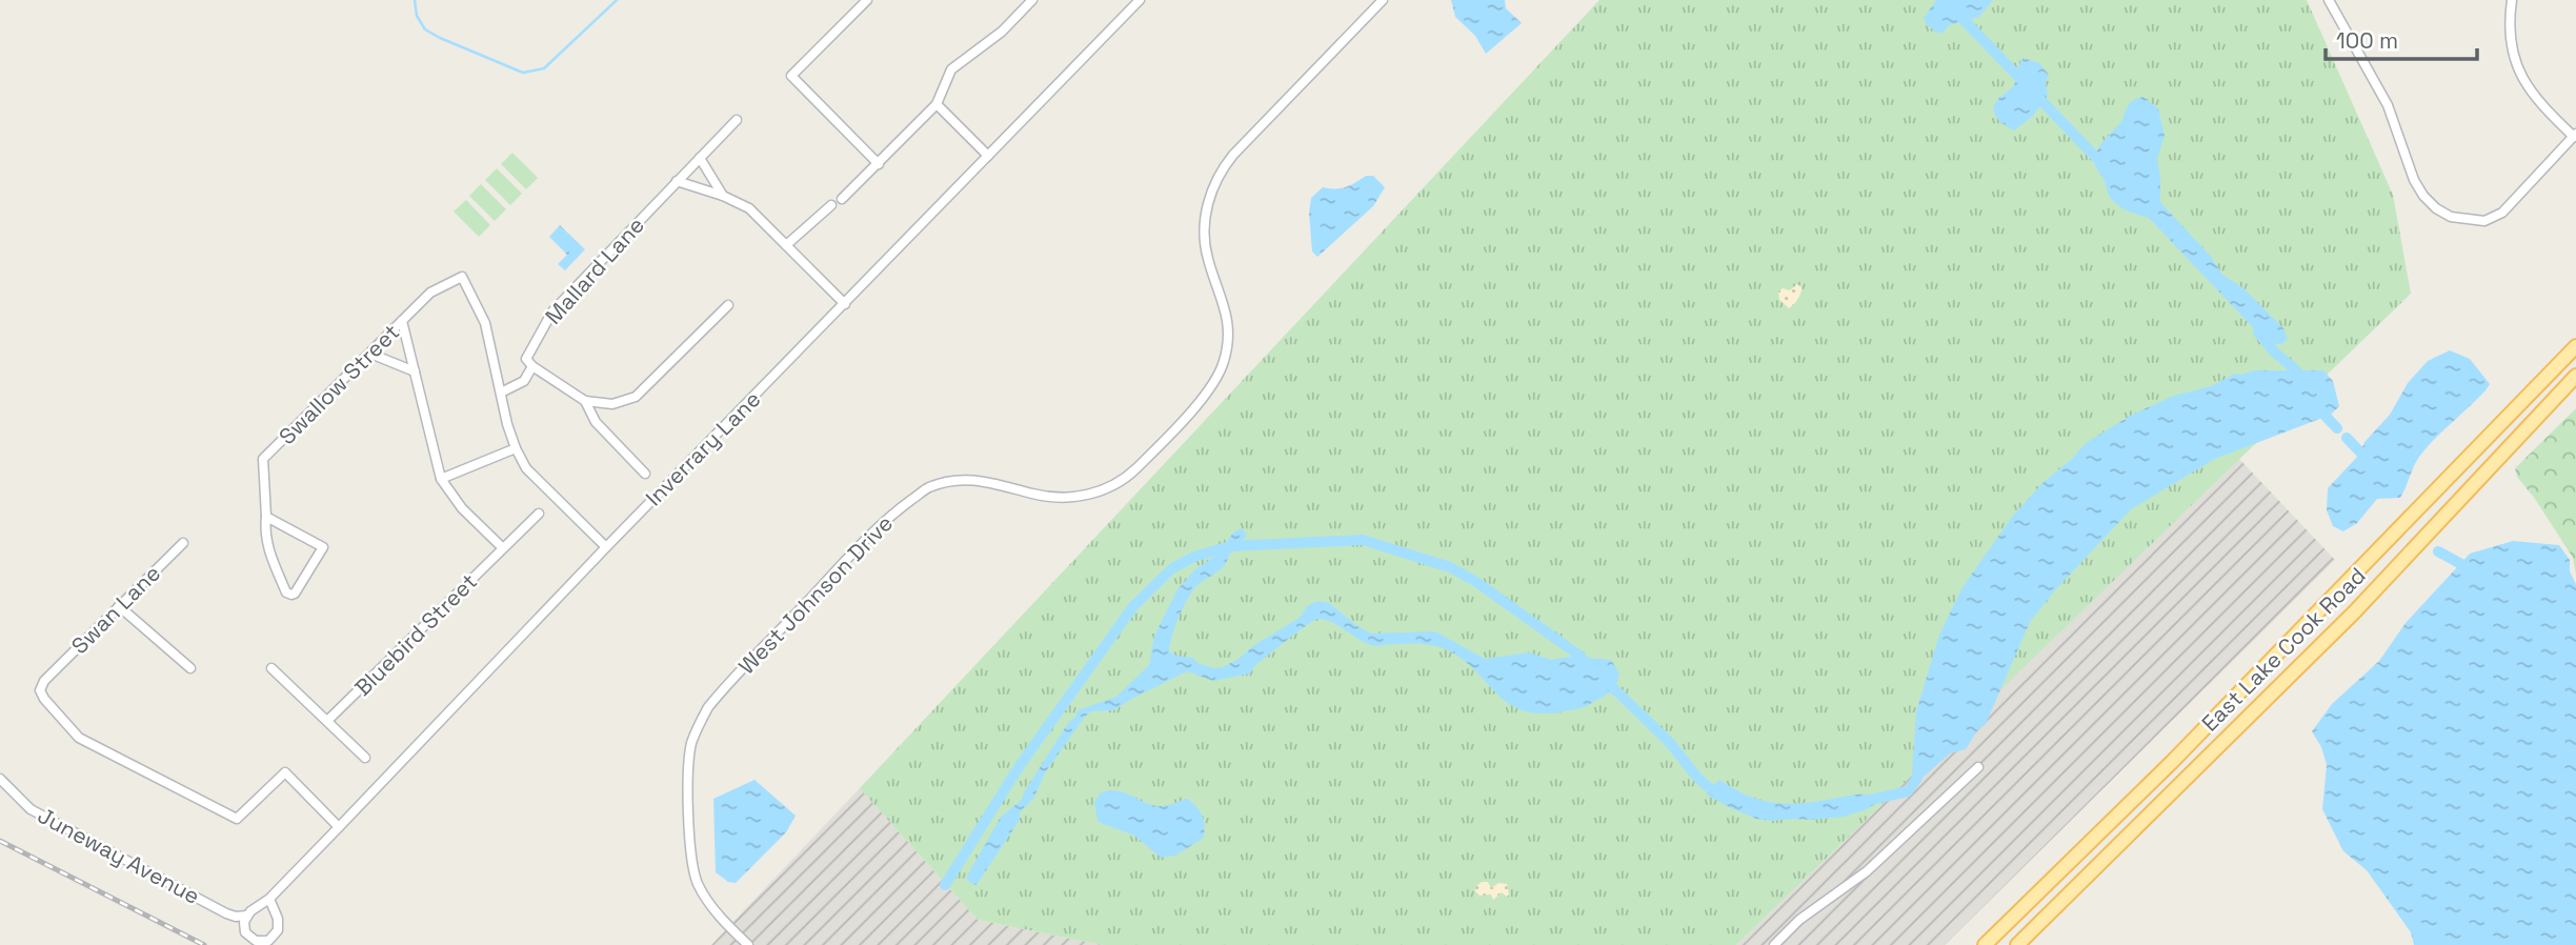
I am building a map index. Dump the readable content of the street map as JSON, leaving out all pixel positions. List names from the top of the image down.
{
  "streets": {
    "main road": ["East Lake Cook Road"],
    "street": [
      "Mallard Lane",
      "Swallow Street",
      "Inverrary Lane",
      "West Johnson Drive",
      "Swan Lane",
      "Bluebird Street",
      "Juneway Avenue"
    ]
  },
  "crossings": [
    ["Inverrary Lane", "Swan Lane"],
    ["Inverrary Lane", "Juneway Avenue"]
  ],
  "scale_bar": "100 m"
}
